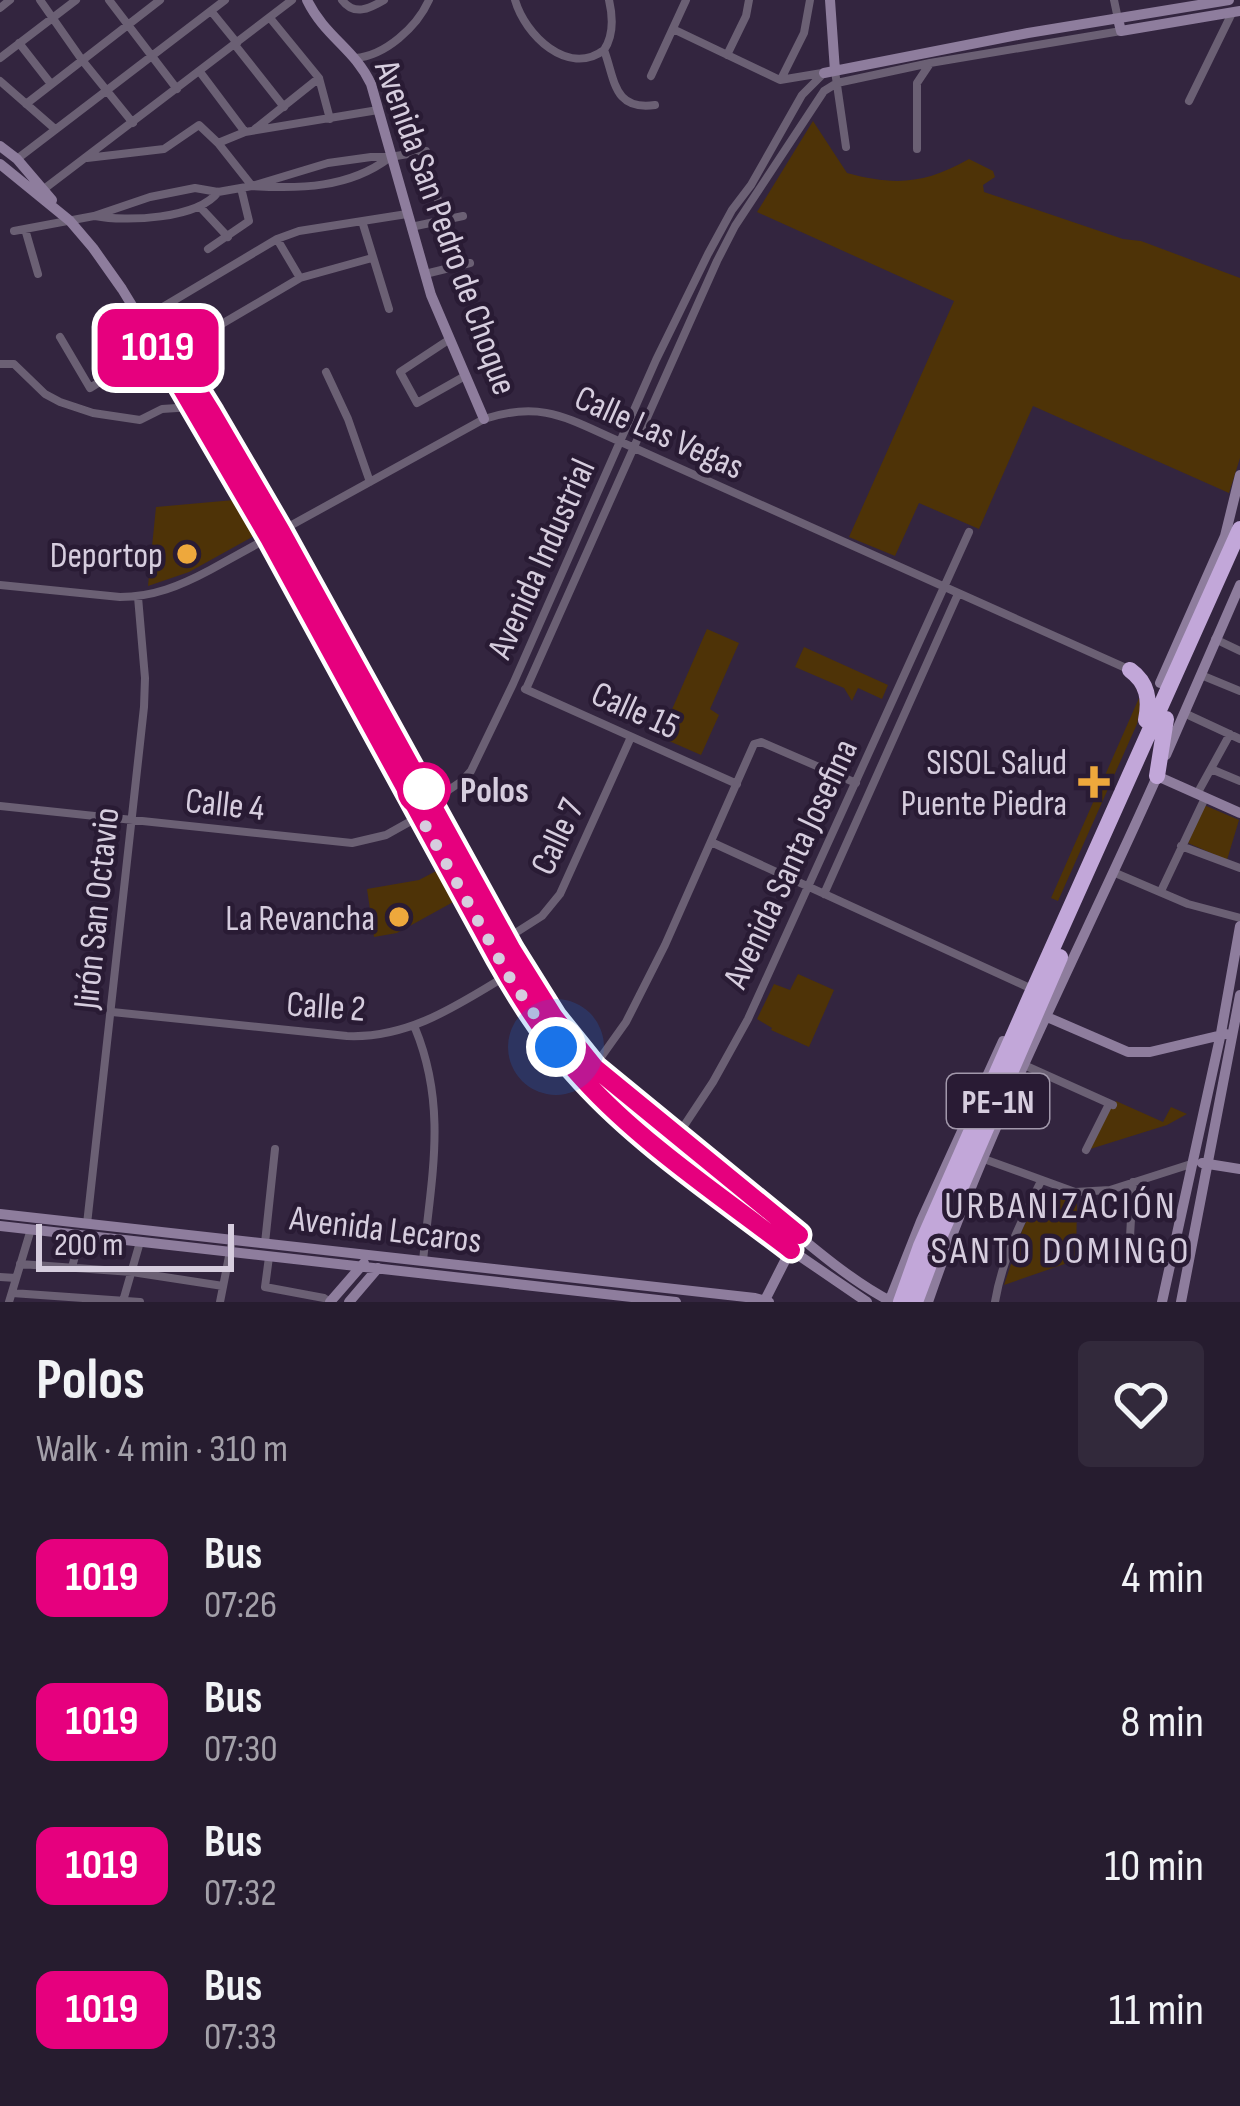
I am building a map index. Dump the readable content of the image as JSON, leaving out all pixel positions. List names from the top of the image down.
{
  "streets": {
    "highway": ["PE-1N"],
    "main road": ["Avenida San Pedro de Choque", "Avenida Lecaros"],
    "street": [
      "Calle Las Vegas",
      "Avenida Industrial",
      "Calle 15",
      "Calle 4",
      "Calle 7",
      "Avenida Santa Josefina",
      "Jirón San Octavio",
      "Calle 2"
    ]
  },
  "crossings": [
    ["Avenida San Pedro de Choque", "Calle Las Vegas"],
    ["Calle Las Vegas", "Avenida Industrial"],
    ["Calle Las Vegas", "Avenida Santa Josefina"],
    ["Calle Las Vegas", "Jirón San Octavio"],
    ["Avenida Industrial", "Calle 15"],
    ["Calle 15", "Calle 7"],
    ["Calle 4", "Jirón San Octavio"],
    ["Jirón San Octavio", "Calle 2"],
    ["Jirón San Octavio", "Avenida Lecaros"]
  ],
  "districts": ["URBANIZACIÓN SANTO DOMINGO"],
  "places": {
    "other": ["Deportop", "Polos", "La Revancha"],
    "health": ["SISOL Salud Puente Piedra"]
  },
  "lines": ["bus line 1019"],
  "scale_bar": "200 m",
  "page": {
    "on_map": "1019",
    "scale": "200 m",
    "heading": ["Polos", "Walk · 4 min · 310 m"],
    "list": [
      {
        "mark": "1019",
        "name": "Bus",
        "note": "07:26",
        "value": "4 min"
      },
      {
        "mark": "1019",
        "name": "Bus",
        "note": "07:30",
        "value": "8 min"
      },
      {
        "mark": "1019",
        "name": "Bus",
        "note": "07:32",
        "value": "10 min"
      },
      {
        "mark": "1019",
        "name": "Bus",
        "note": "07:33",
        "value": "11 min"
      }
    ]
  }
}
